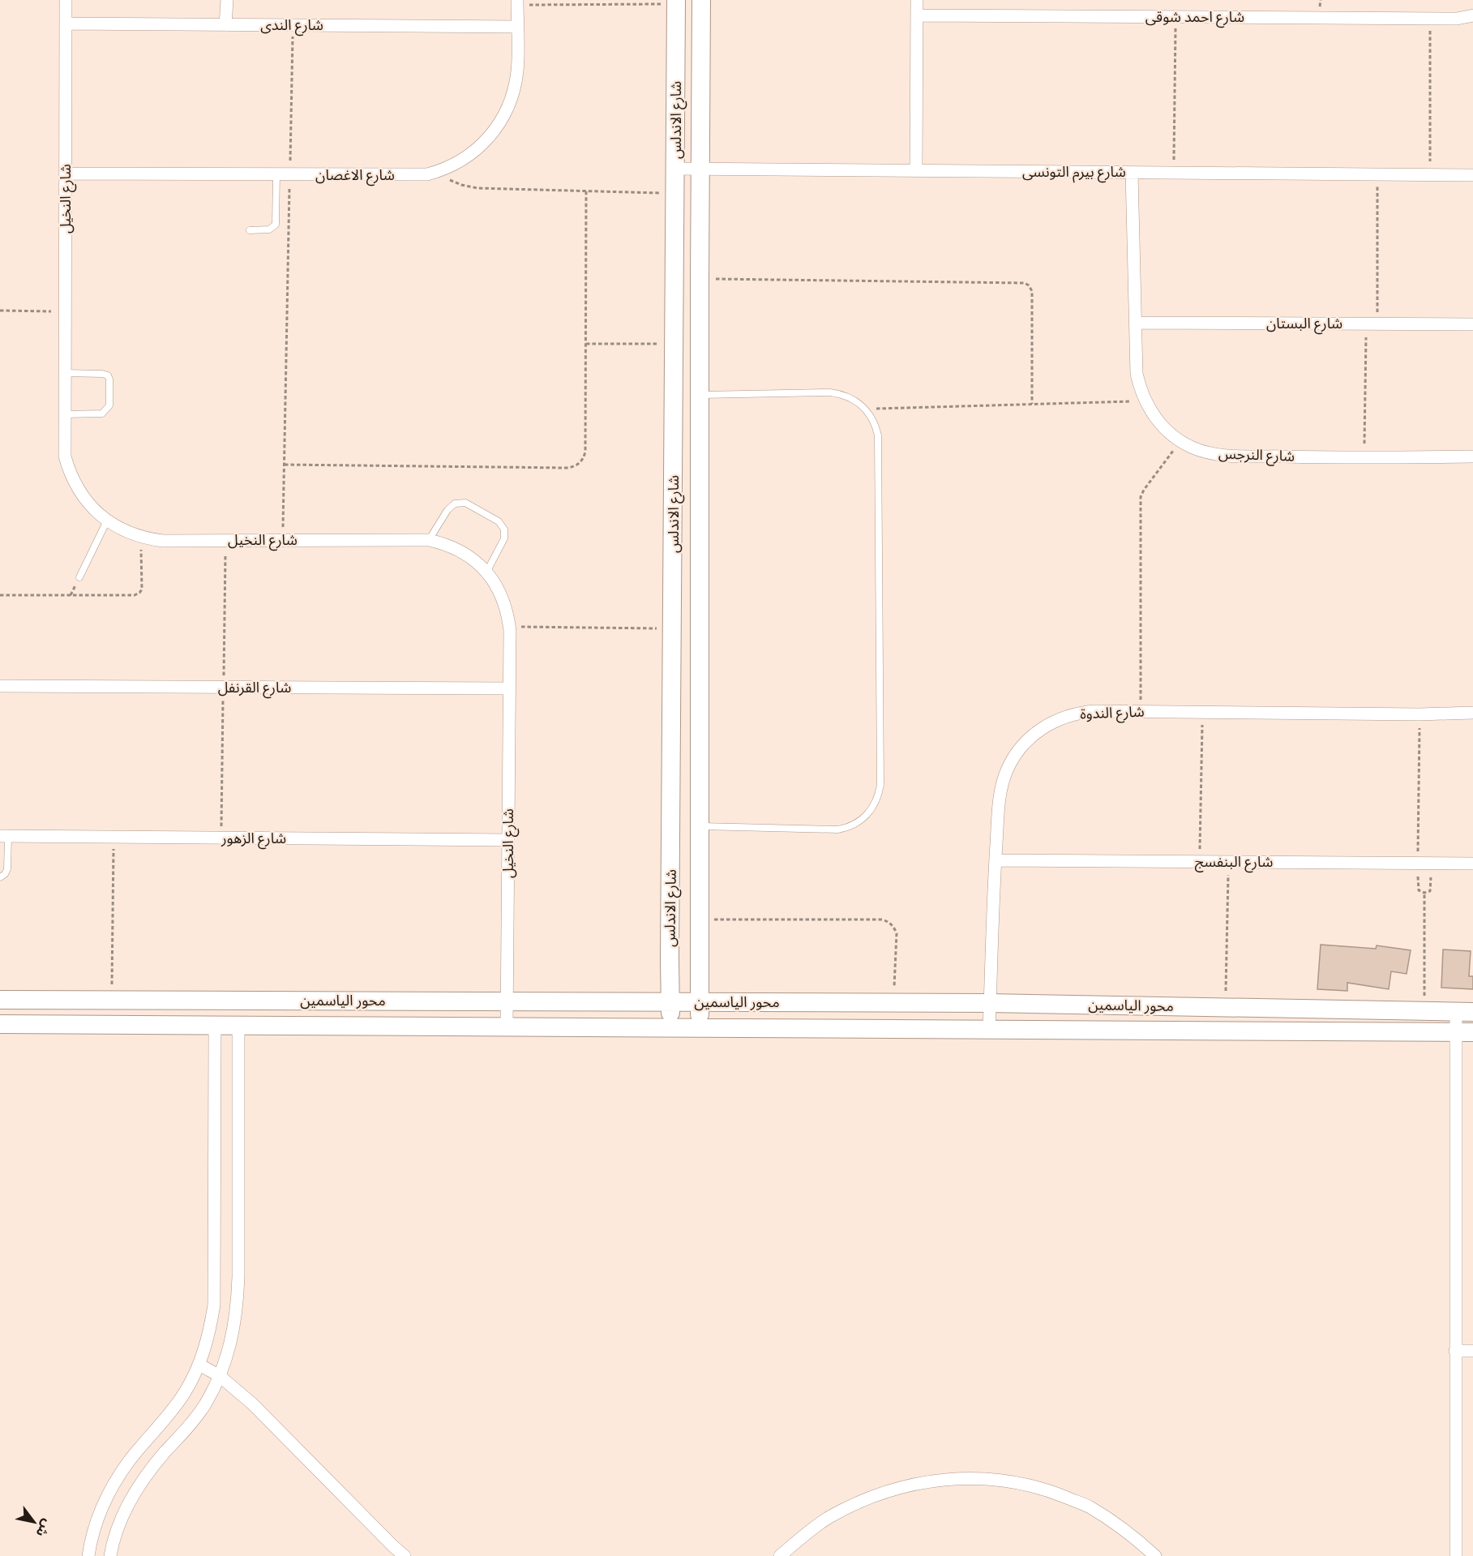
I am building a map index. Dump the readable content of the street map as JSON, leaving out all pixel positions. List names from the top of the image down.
{
  "streets": {
    "street": [
      "شارع احمد شوقى",
      "شارع الندى",
      "شارع الاندلس",
      "شارع بيرم التونسى",
      "شارع الاغصان",
      "شارع النخيل",
      "شارع البستان",
      "شارع النرجس",
      "شارع القرنفل",
      "شارع الندوة",
      "شارع الزهور",
      "شارع البنفسج",
      "محور الياسمين"
    ]
  },
  "crossings": [
    ["شارع الندى", "شارع الاغصان"],
    ["شارع الندى", "شارع النخيل"],
    ["شارع الاندلس", "شارع بيرم التونسى"],
    ["شارع الاندلس", "محور الياسمين"],
    ["شارع بيرم التونسى", "شارع النرجس"],
    ["شارع الاغصان", "شارع النخيل"],
    ["شارع النخيل", "شارع القرنفل"],
    ["شارع النخيل", "شارع الزهور"],
    ["شارع النخيل", "محور الياسمين"],
    ["شارع البستان", "شارع النرجس"],
    ["شارع الندوة", "شارع البنفسج"],
    ["شارع الندوة", "محور الياسمين"]
  ],
  "north": "bottom right"
}
